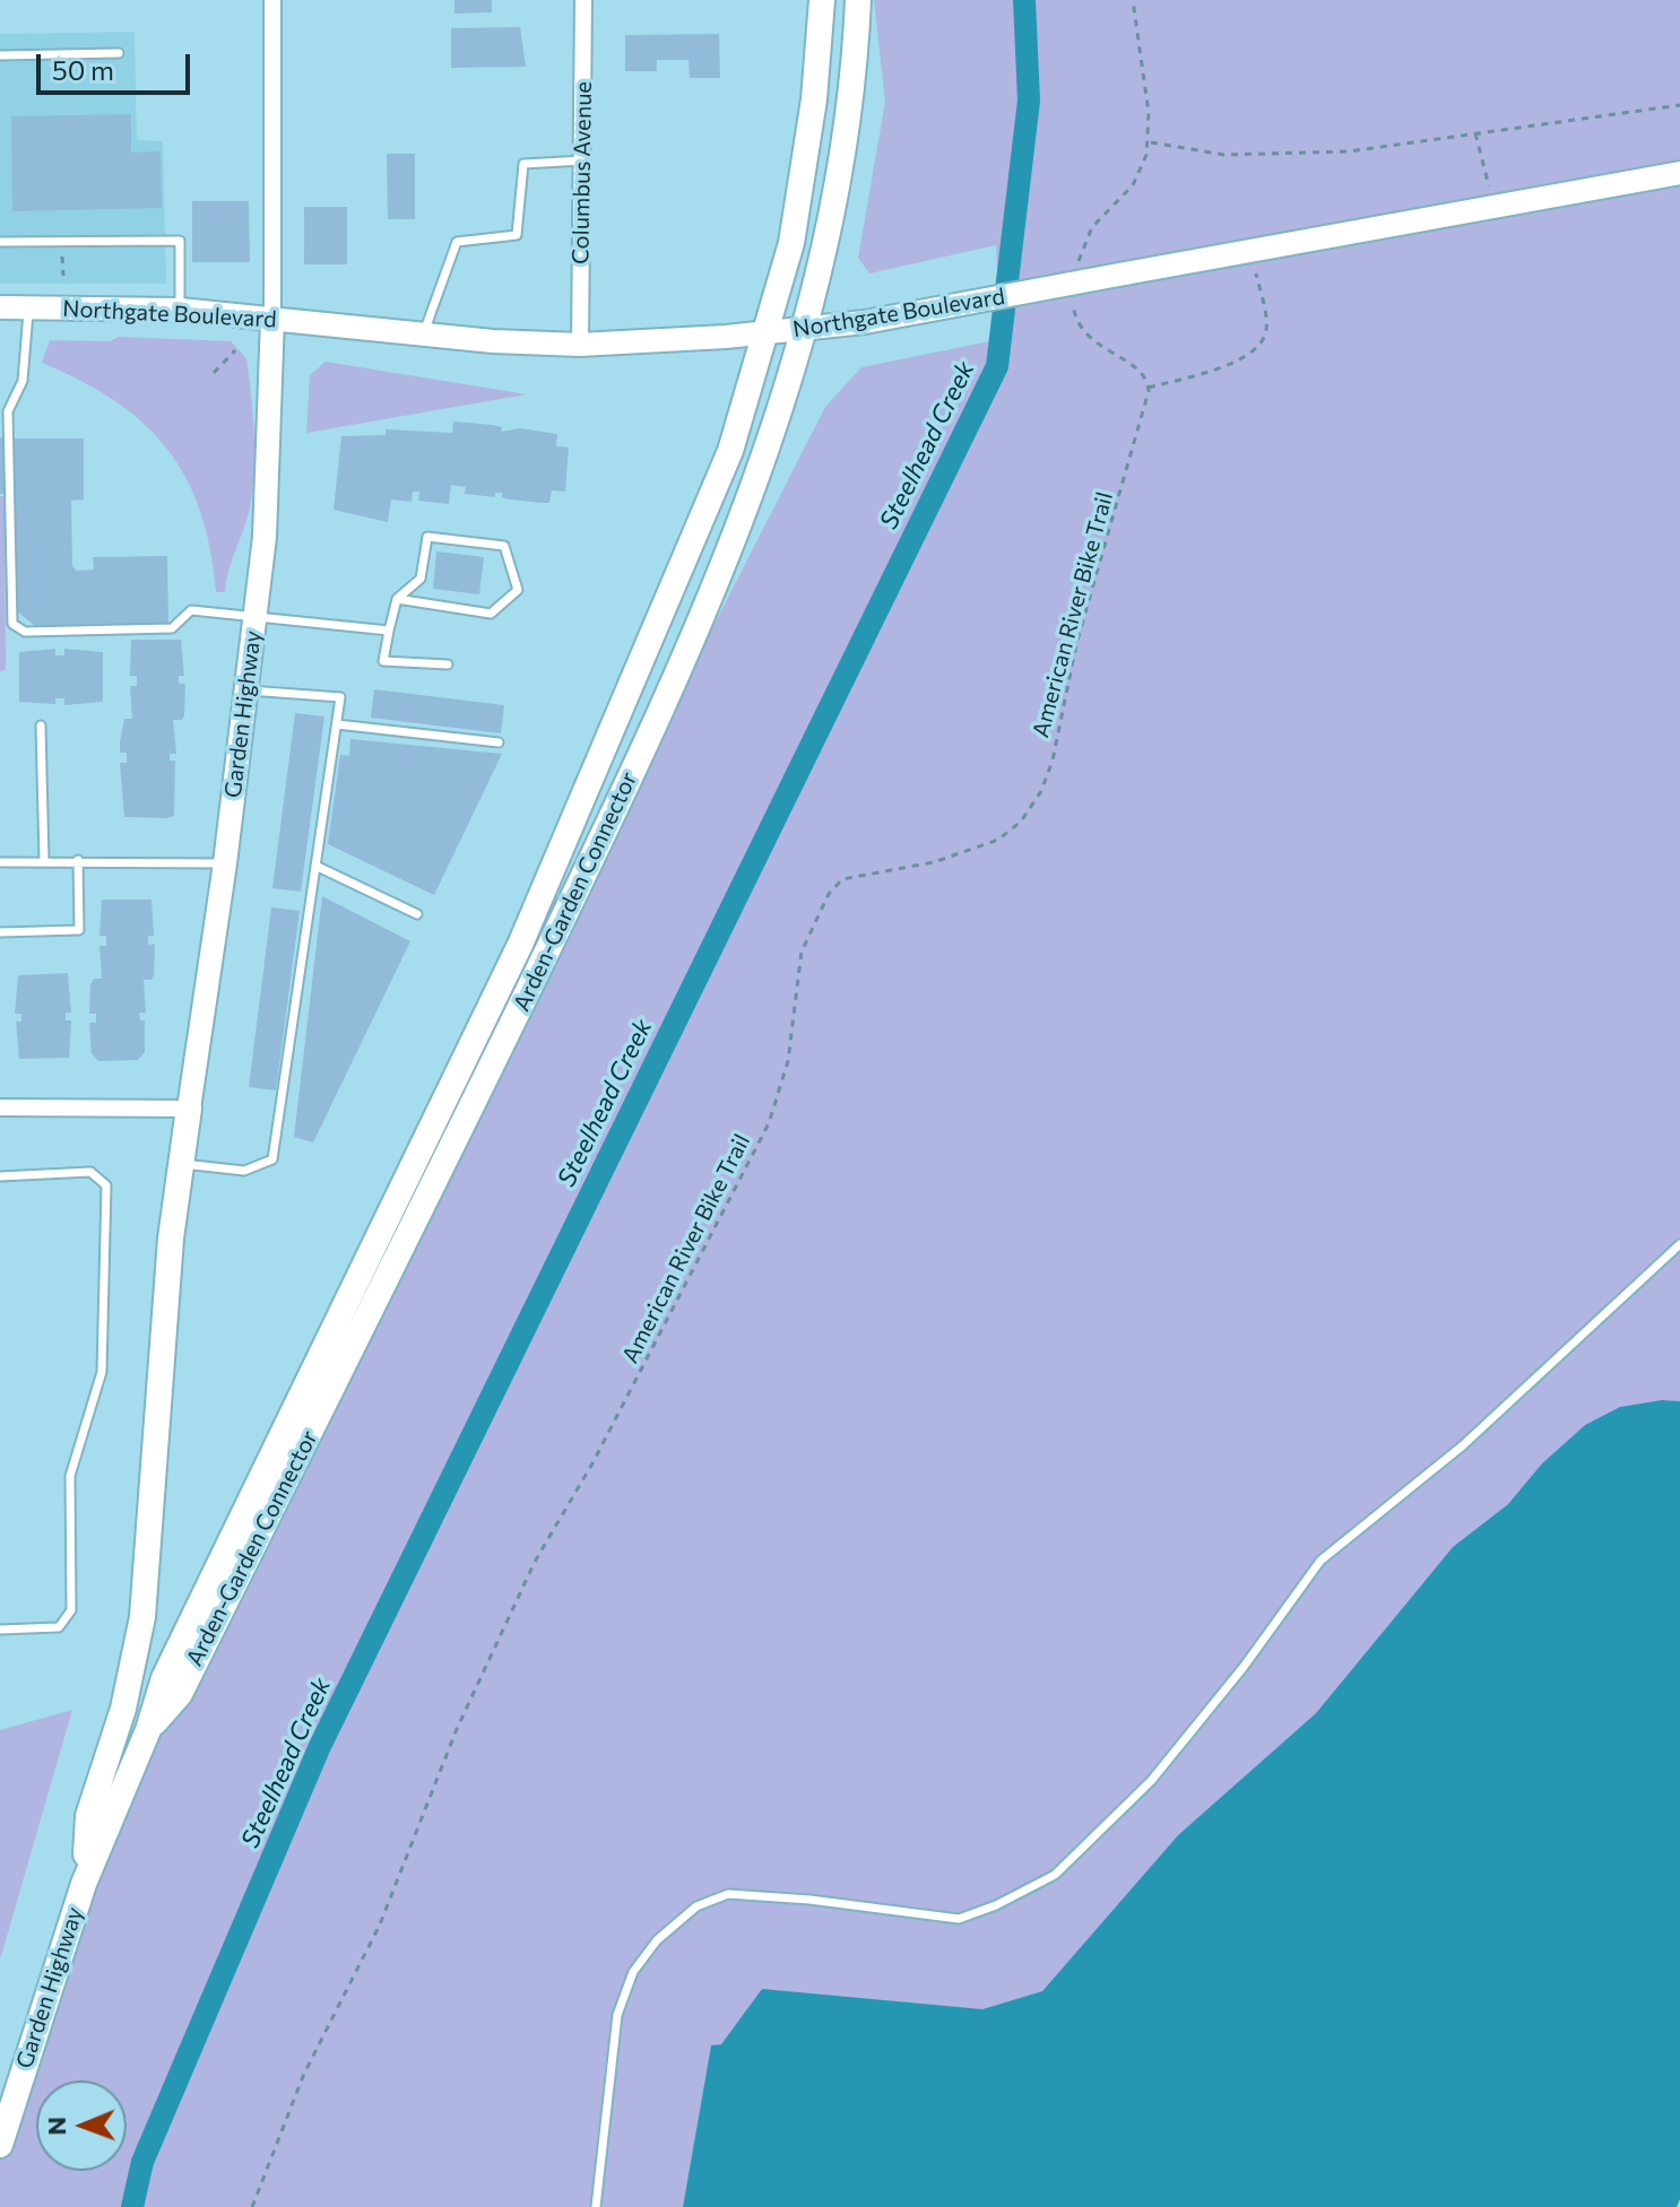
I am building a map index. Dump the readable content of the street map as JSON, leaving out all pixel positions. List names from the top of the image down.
{
  "streets": {
    "main road": ["Northgate Boulevard", "Garden Highway", "Arden-Garden Connector"],
    "street": ["Columbus Avenue"],
    "path": ["American River Bike Trail"]
  },
  "crossings": [
    ["Columbus Avenue", "Northgate Boulevard"],
    ["Northgate Boulevard", "Garden Highway"],
    ["Northgate Boulevard", "Arden-Garden Connector"],
    ["Garden Highway", "Arden-Garden Connector"]
  ],
  "water": ["Steelhead Creek"],
  "scale_bar": "50 m",
  "north": "left"
}
